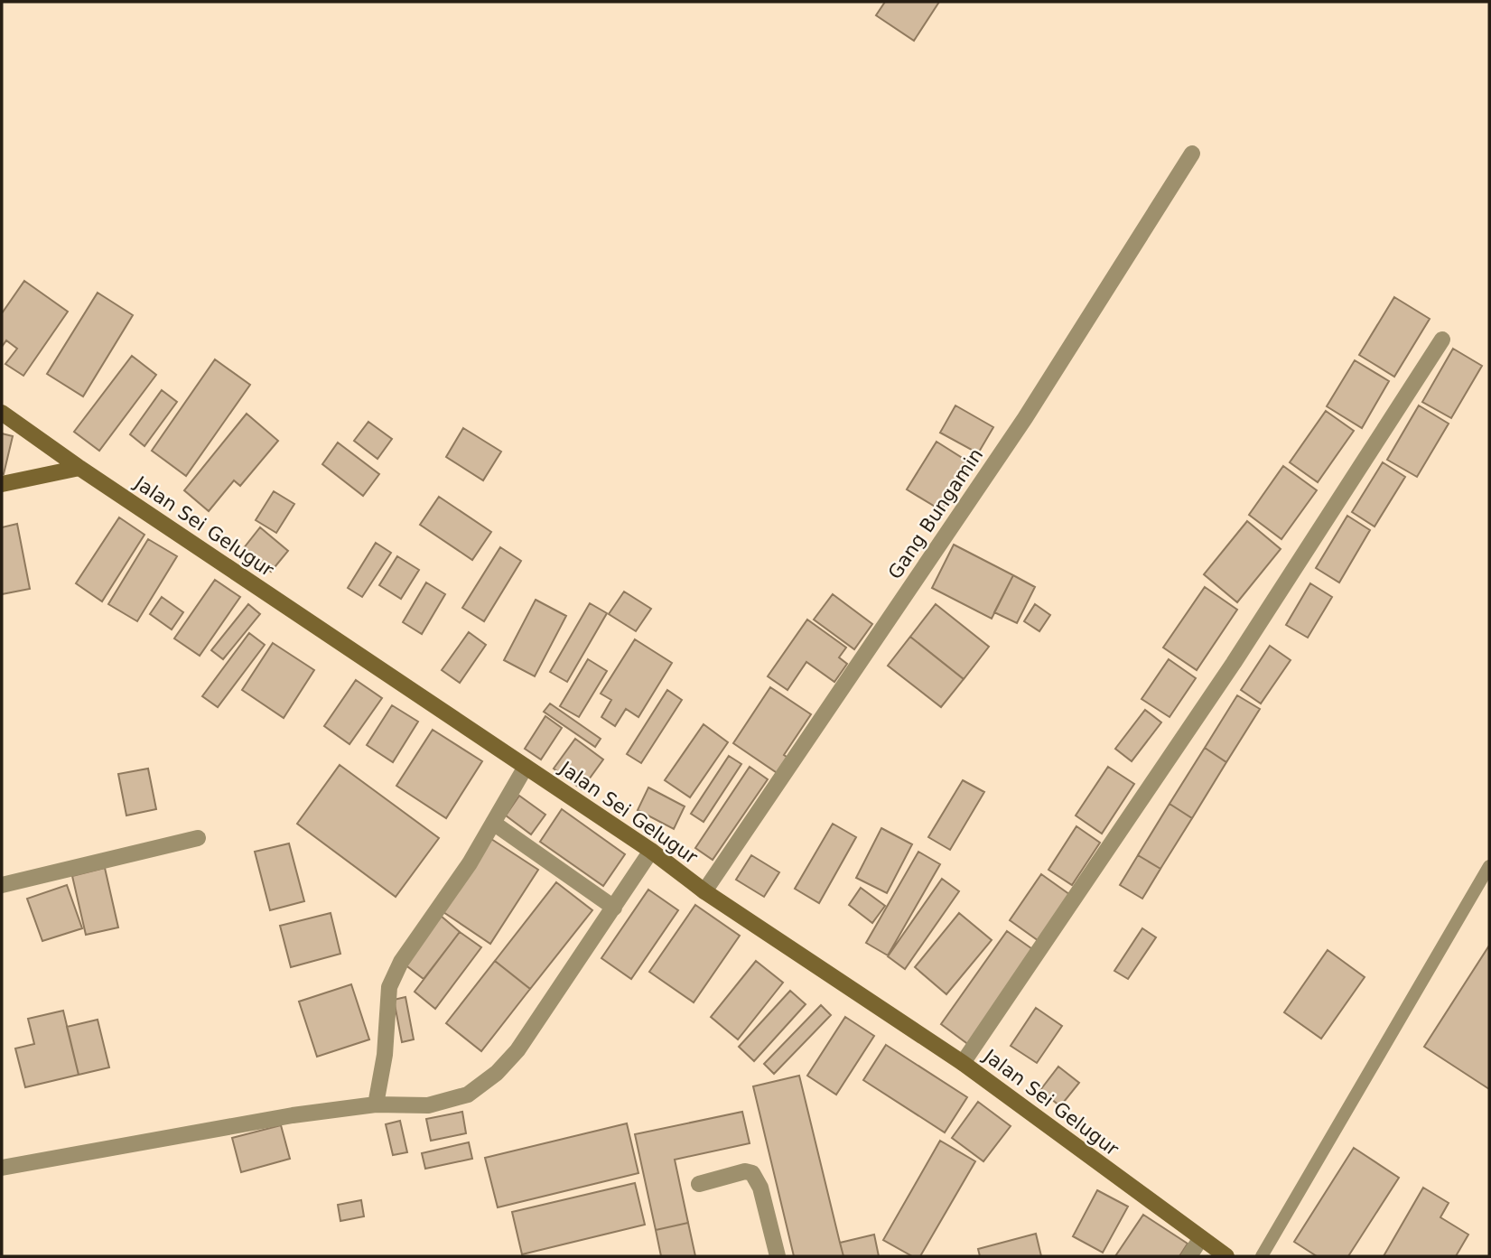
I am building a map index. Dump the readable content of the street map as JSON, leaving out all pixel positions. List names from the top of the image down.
{
  "streets": {
    "main road": ["Jalan Sei Gelugur"],
    "street": ["Gang Bungamin"]
  },
  "crossings": [
    ["Gang Bungamin", "Jalan Sei Gelugur"]
  ]
}
